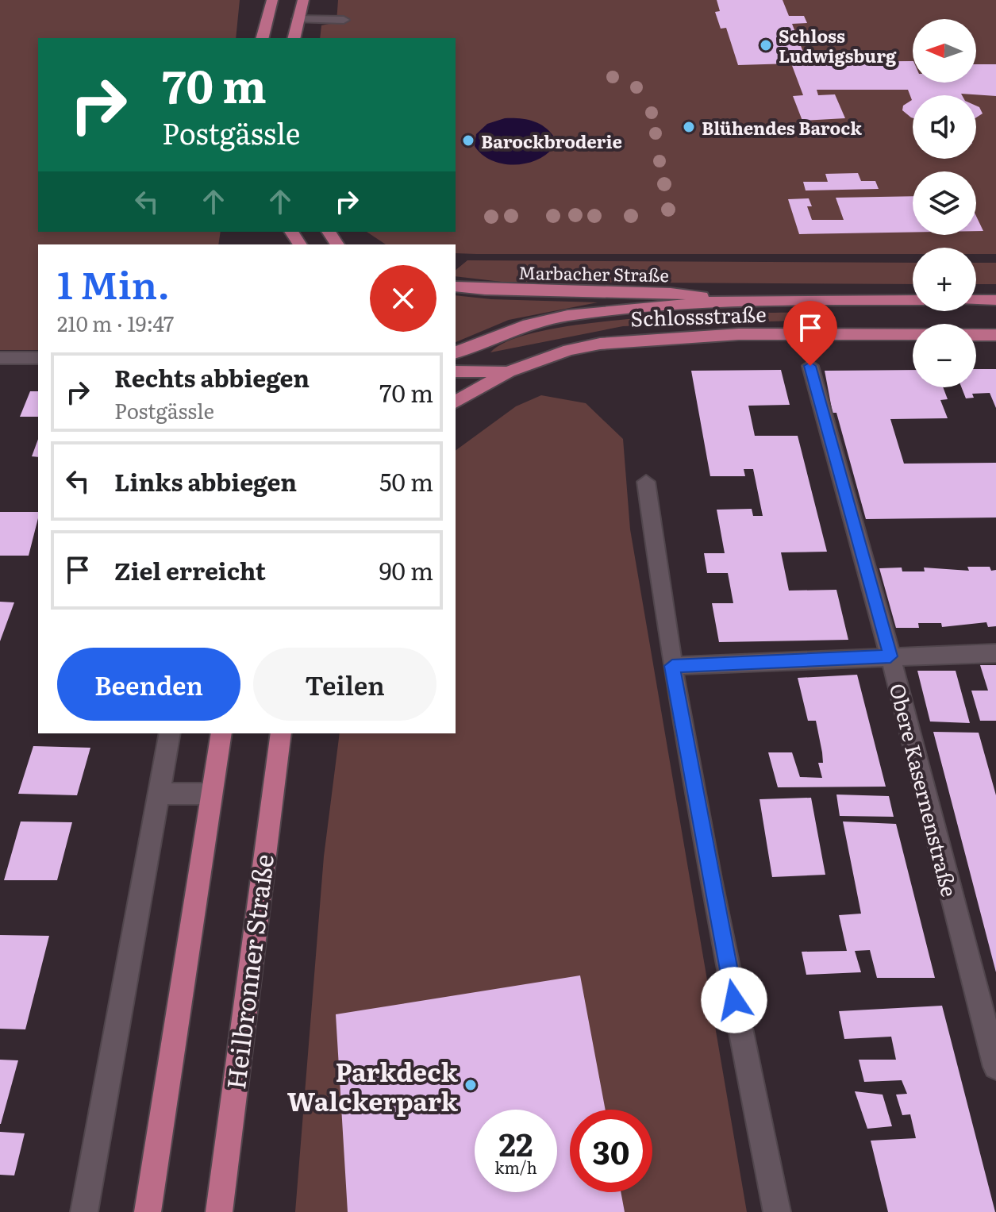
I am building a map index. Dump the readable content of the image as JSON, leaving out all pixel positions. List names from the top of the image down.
{
  "streets": {
    "main road": ["Marbacher Straße", "Schlossstraße", "Heilbronner Straße"],
    "street": ["Obere Kasernenstraße"]
  },
  "crossings": [
    ["Marbacher Straße", "Schlossstraße"]
  ],
  "places": [
    "Schloss Ludwigsburg",
    "Blühendes Barock",
    "Barockbroderie",
    "Parkdeck Walckerpark"
  ],
  "north": "left",
  "page": {
    "map_buttons": ["+", "−"],
    "turn": ["70 m", "Postgässle"],
    "heading": ["1 Min.", "210 m · 19:47"],
    "list": [
      {
        "name": "Rechts abbiegen",
        "note": "Postgässle",
        "value": "70 m"
      },
      {
        "name": "Links abbiegen",
        "value": "50 m"
      },
      {
        "name": "Ziel erreicht",
        "value": "90 m"
      }
    ],
    "buttons": ["Beenden", "Teilen"],
    "speed": "22 km/h",
    "limit": "30"
  }
}
